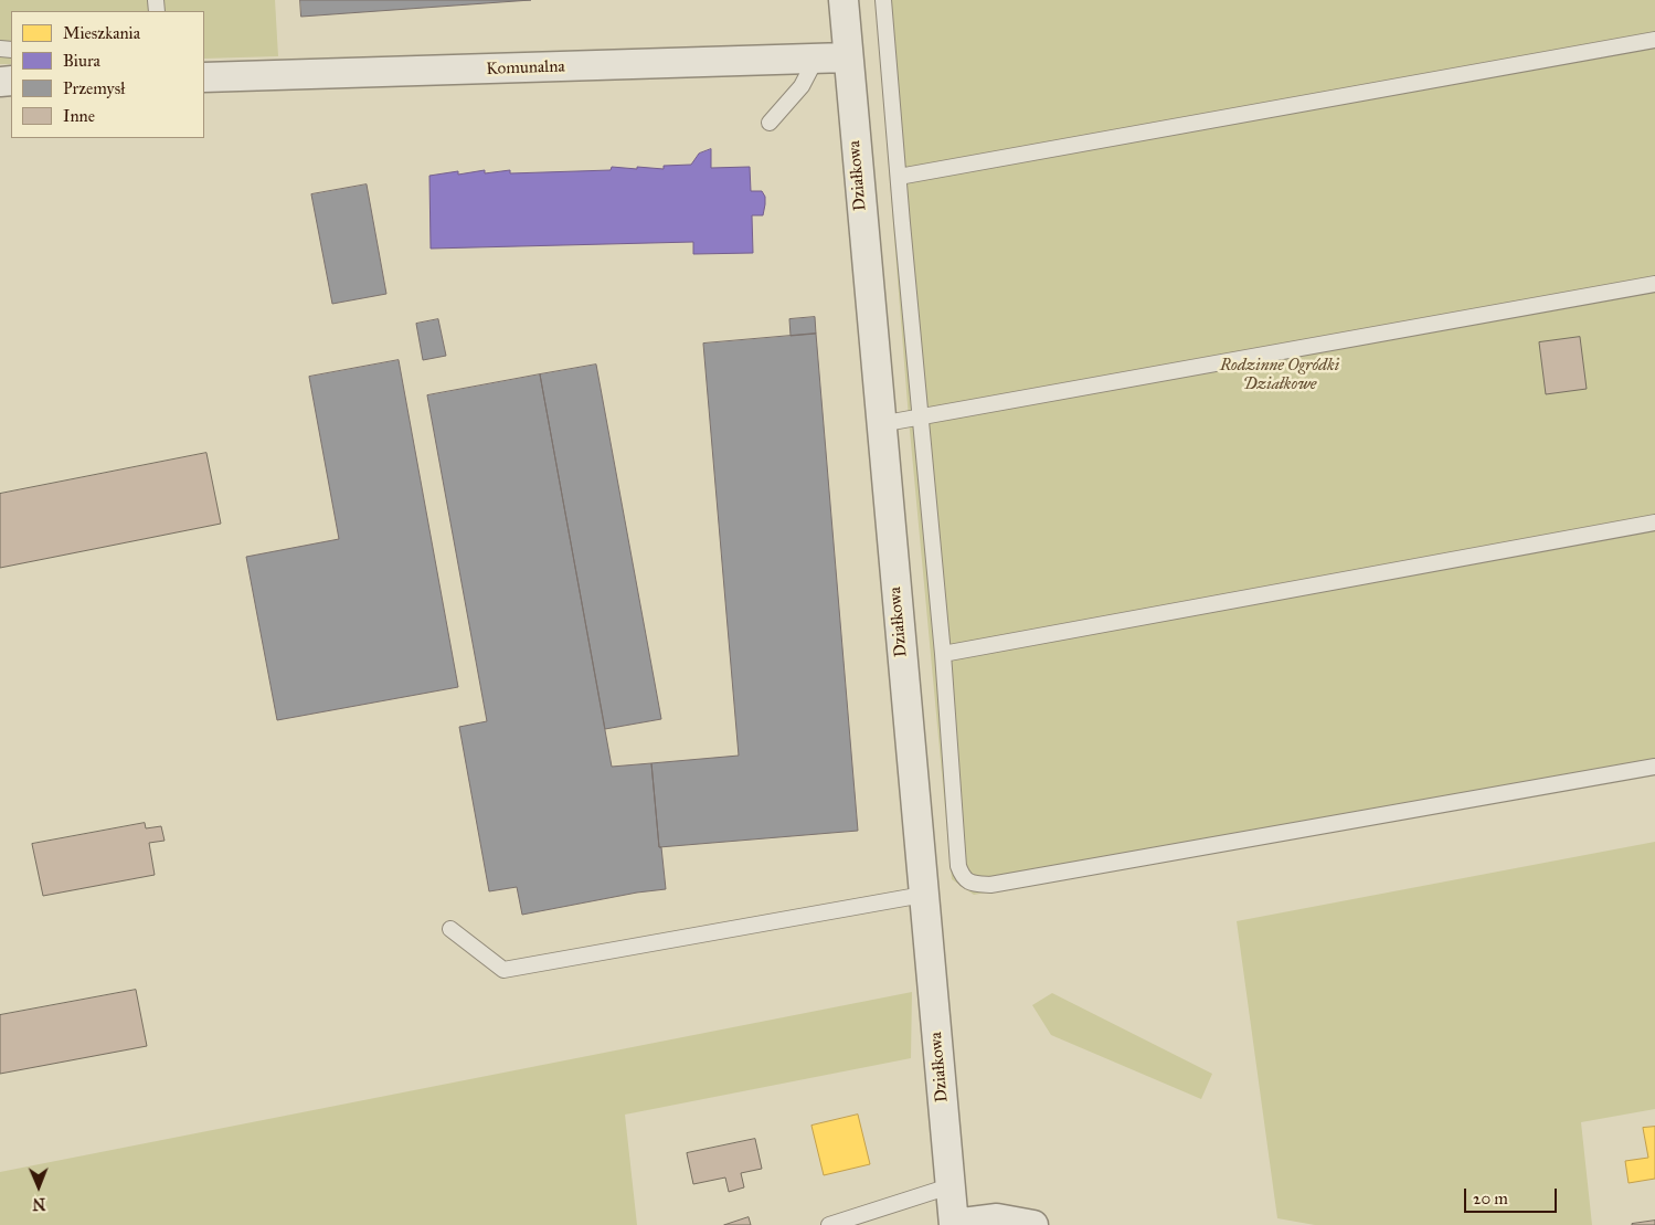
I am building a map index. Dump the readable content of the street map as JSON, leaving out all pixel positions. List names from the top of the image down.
{
  "streets": {
    "street": ["Komunalna", "Działkowa"]
  },
  "crossings": [
    ["Komunalna", "Działkowa"]
  ],
  "parks": ["Rodzinne Ogródki Działkowe"],
  "legend": [
    "Mieszkania",
    "Biura",
    "Przemysł",
    "Inne"
  ],
  "scale_bar": "20 m",
  "north": "bottom"
}
